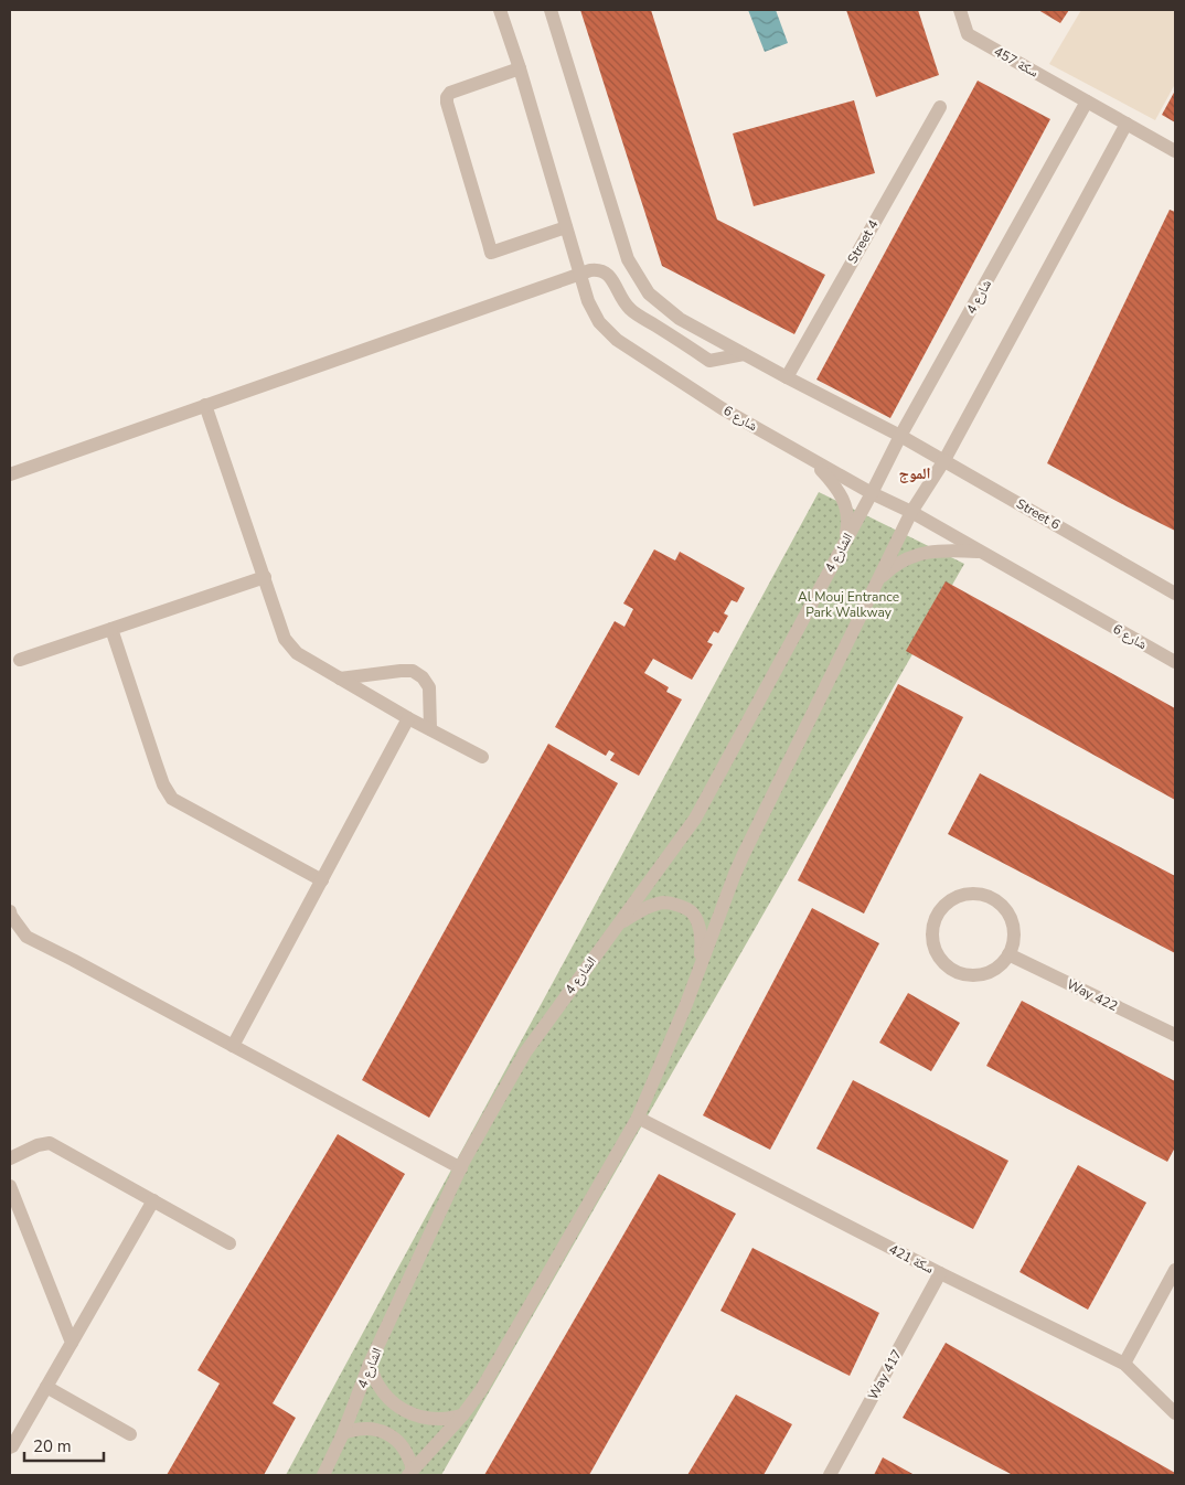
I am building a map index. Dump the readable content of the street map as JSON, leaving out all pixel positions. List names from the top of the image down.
{
  "streets": {
    "street": [
      "سكة 457",
      "Street 4",
      "شارع 4",
      "شارع 6",
      "Street 6",
      "الشارع 4",
      "Way 422",
      "سكة 421",
      "Way 417"
    ]
  },
  "crossings": [
    ["سكة 457", "شارع 4"],
    ["شارع 4", "شارع 6"],
    ["شارع 4", "Street 6"],
    ["شارع 4", "الشارع 4"],
    ["شارع 6", "الشارع 4"],
    ["سكة 421", "Way 417"]
  ],
  "districts": ["الموج"],
  "parks": ["Al Mouj Entrance Park Walkway"],
  "scale_bar": "20 m"
}
